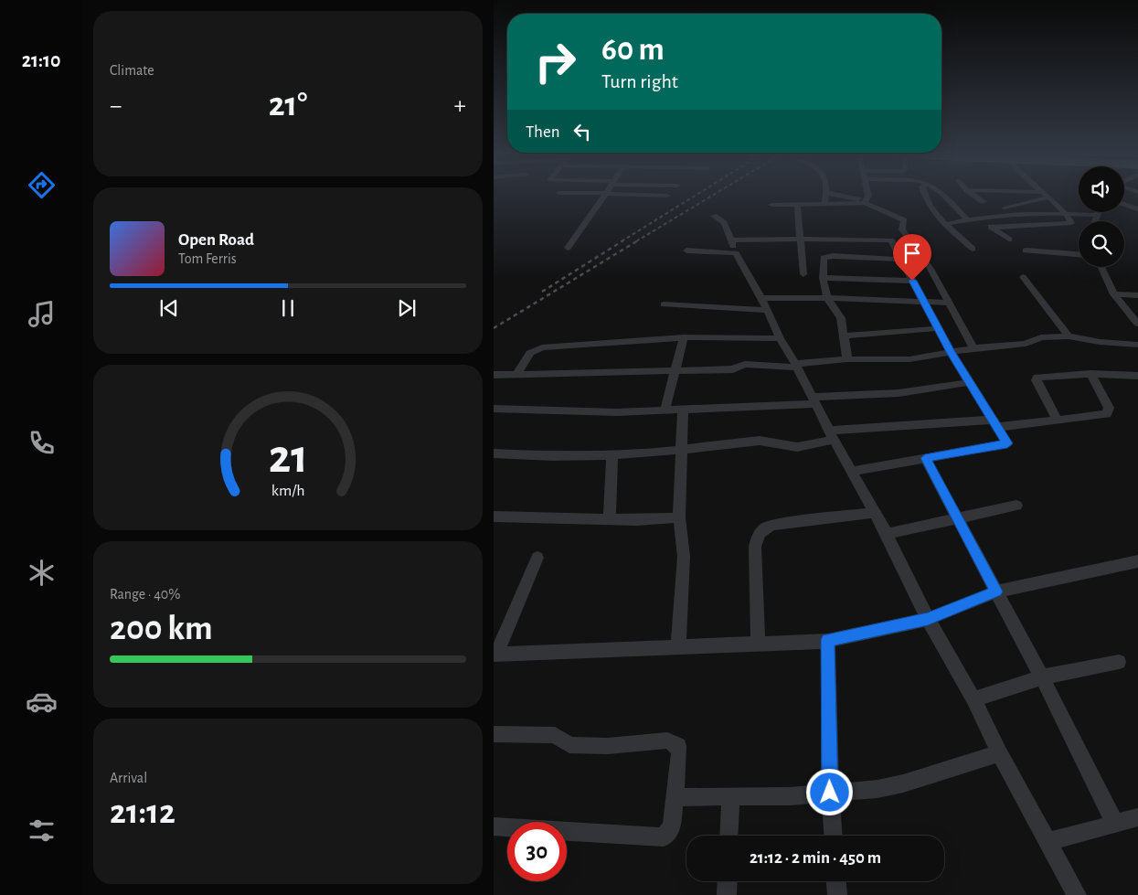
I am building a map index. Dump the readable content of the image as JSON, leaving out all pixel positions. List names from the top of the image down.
{
  "page": {
    "tabs": "21:10",
    "tile": [
      "Climate",
      ["Range · 40%", "200 km"],
      ["Arrival", "21:12"]
    ],
    "turn": ["60 m", "Turn right"],
    "heat": ["−", "21°", "+"],
    "then": "Then",
    "song": ["Open Road", "Tom Ferris"],
    "limit": "30",
    "trip": "21:12 · 2 min · 450 m",
    "gauge": ["21", "km/h"]
  }
}
